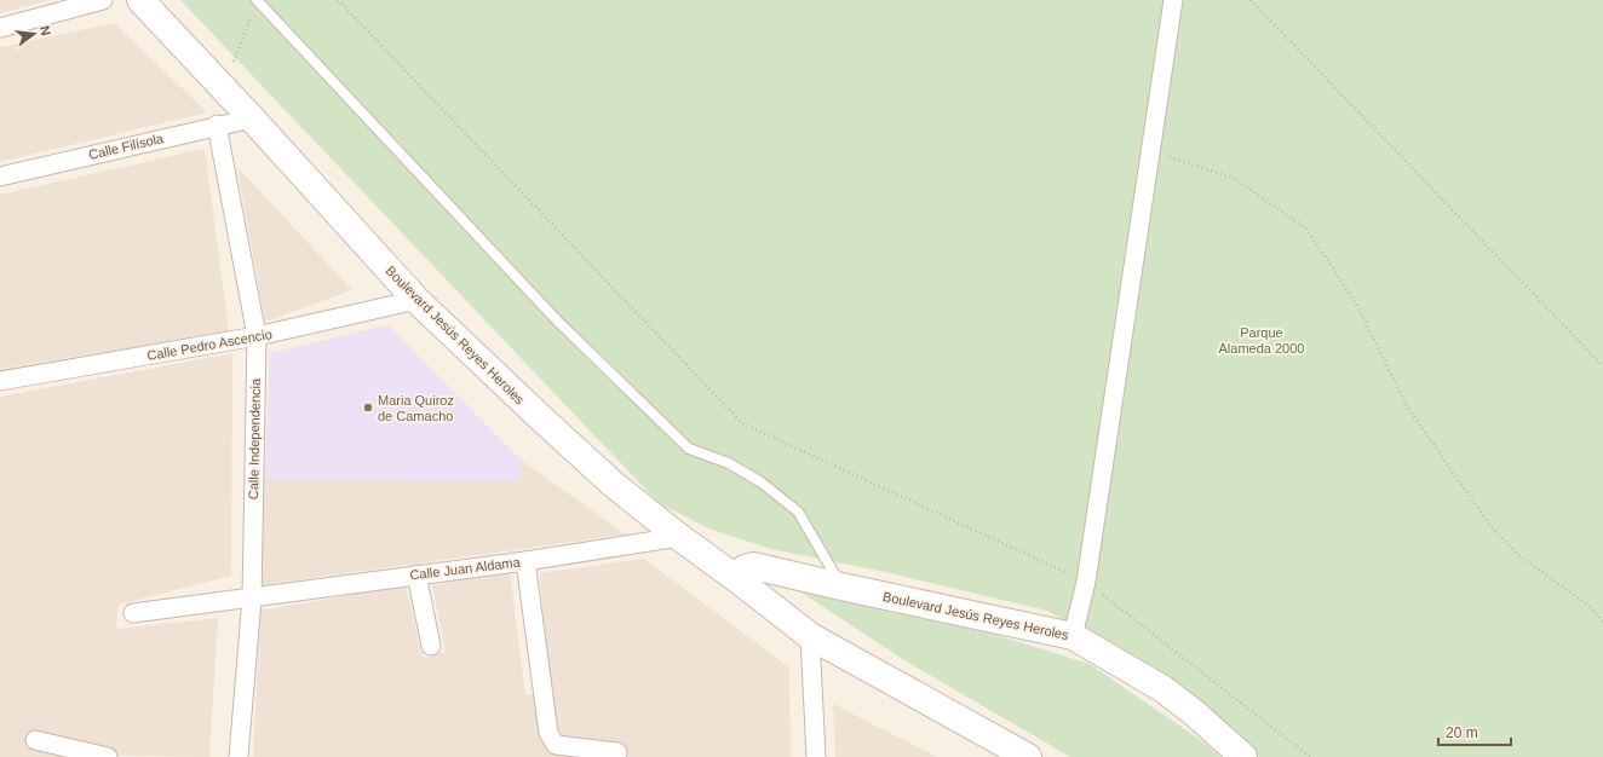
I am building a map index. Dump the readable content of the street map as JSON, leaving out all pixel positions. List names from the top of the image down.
{
  "streets": {
    "main road": ["Boulevard Jesús Reyes Heroles"],
    "street": [
      "Calle Filísola",
      "Calle Pedro Ascencio",
      "Calle Independencia",
      "Calle Juan Aldama"
    ]
  },
  "crossings": [
    ["Calle Filísola", "Boulevard Jesús Reyes Heroles"],
    ["Calle Filísola", "Calle Independencia"],
    ["Boulevard Jesús Reyes Heroles", "Calle Pedro Ascencio"],
    ["Boulevard Jesús Reyes Heroles", "Calle Juan Aldama"],
    ["Calle Pedro Ascencio", "Calle Independencia"],
    ["Calle Independencia", "Calle Juan Aldama"]
  ],
  "parks": ["Parque Alameda 2000"],
  "places": ["Maria Quiroz de Camacho"],
  "scale_bar": "20 m",
  "north": "right"
}
